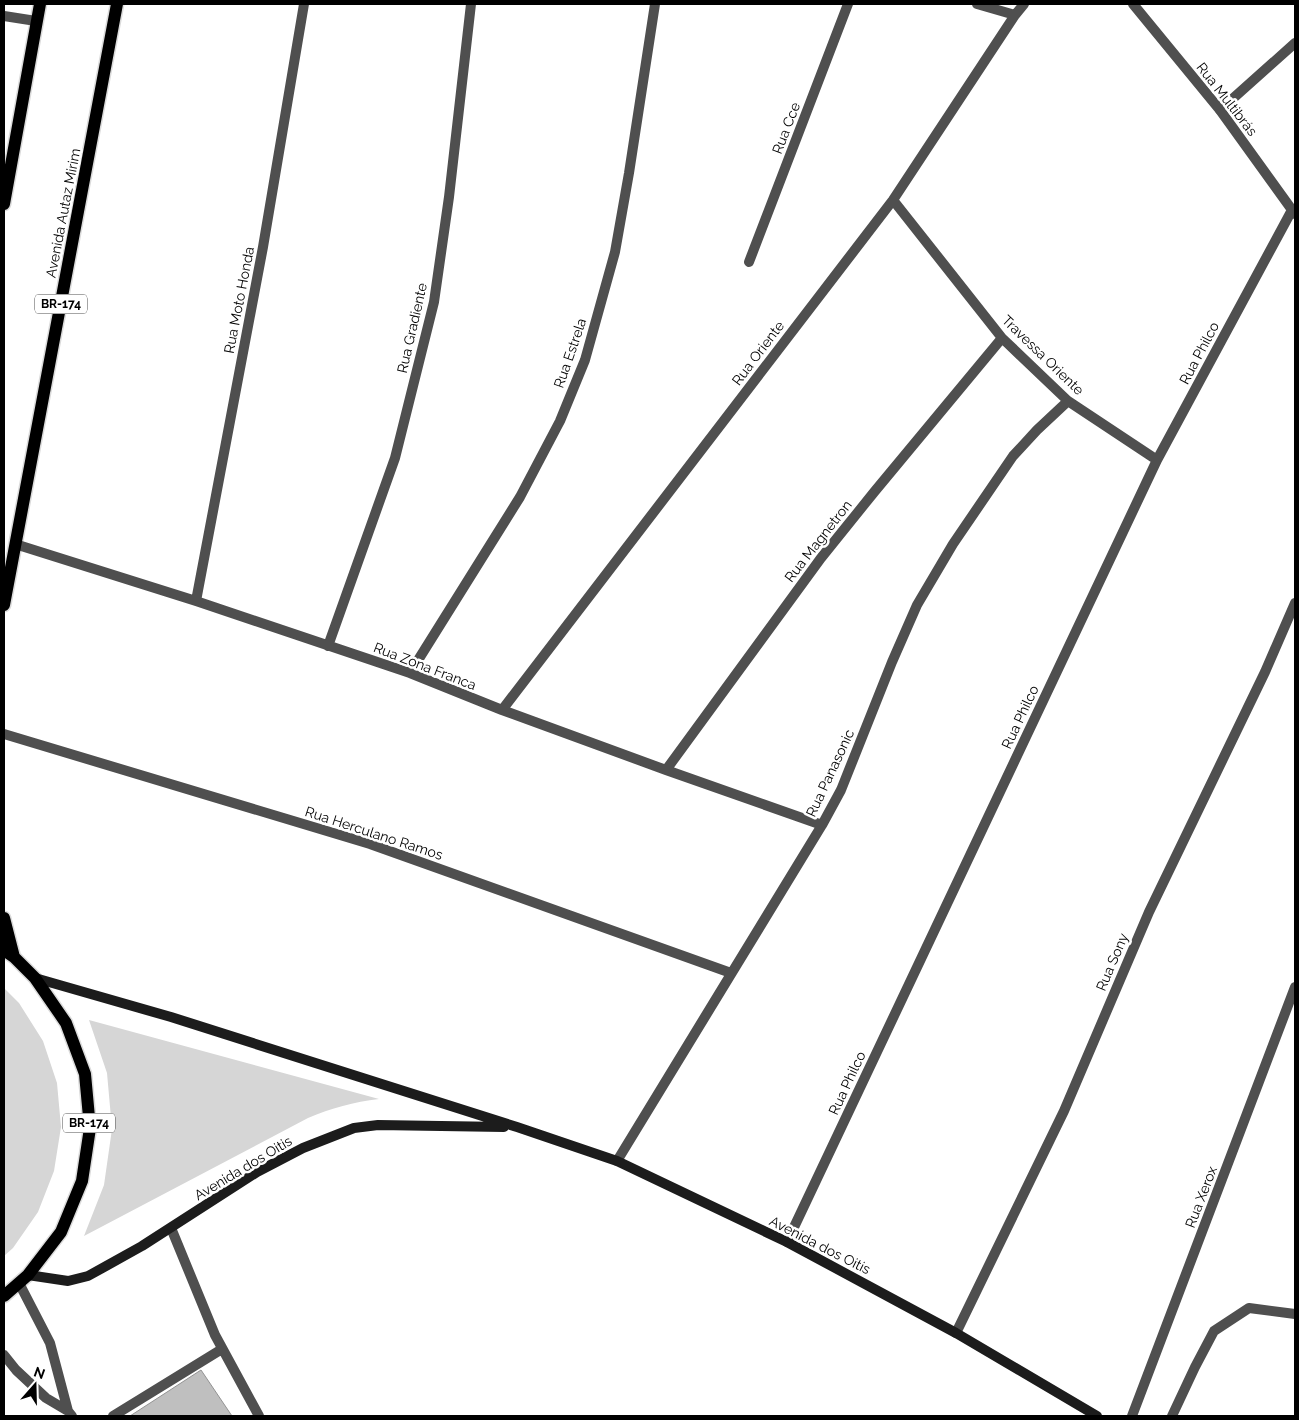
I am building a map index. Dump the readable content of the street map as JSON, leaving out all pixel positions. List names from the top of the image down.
{
  "streets": {
    "main road": ["Avenida Autaz Mirim", "BR-174", "Avenida dos Oitis"],
    "street": [
      "Rua Multibrás",
      "Rua Cce",
      "Rua Moto Honda",
      "Rua Gradiente",
      "Rua Estrela",
      "Rua Oriente",
      "Rua Philco",
      "Travessa Oriente",
      "Rua Magnetron",
      "Rua Zona Franca",
      "Rua Panasonic",
      "Rua Herculano Ramos",
      "Rua Sony",
      "Rua Xerox"
    ]
  },
  "crossings": [
    ["Rua Multibrás", "Rua Philco"],
    ["Avenida Autaz Mirim", "Rua Zona Franca"],
    ["Rua Moto Honda", "Rua Zona Franca"],
    ["BR-174", "Avenida dos Oitis"],
    ["Rua Gradiente", "Rua Zona Franca"],
    ["Rua Estrela", "Rua Zona Franca"],
    ["Rua Oriente", "Travessa Oriente"],
    ["Rua Oriente", "Rua Zona Franca"],
    ["Rua Philco", "Travessa Oriente"],
    ["Rua Philco", "Avenida dos Oitis"],
    ["Travessa Oriente", "Rua Magnetron"],
    ["Travessa Oriente", "Rua Panasonic"],
    ["Rua Magnetron", "Rua Zona Franca"],
    ["Rua Zona Franca", "Rua Panasonic"],
    ["Rua Panasonic", "Rua Herculano Ramos"],
    ["Rua Panasonic", "Avenida dos Oitis"],
    ["Rua Sony", "Avenida dos Oitis"]
  ],
  "north": "top"
}
